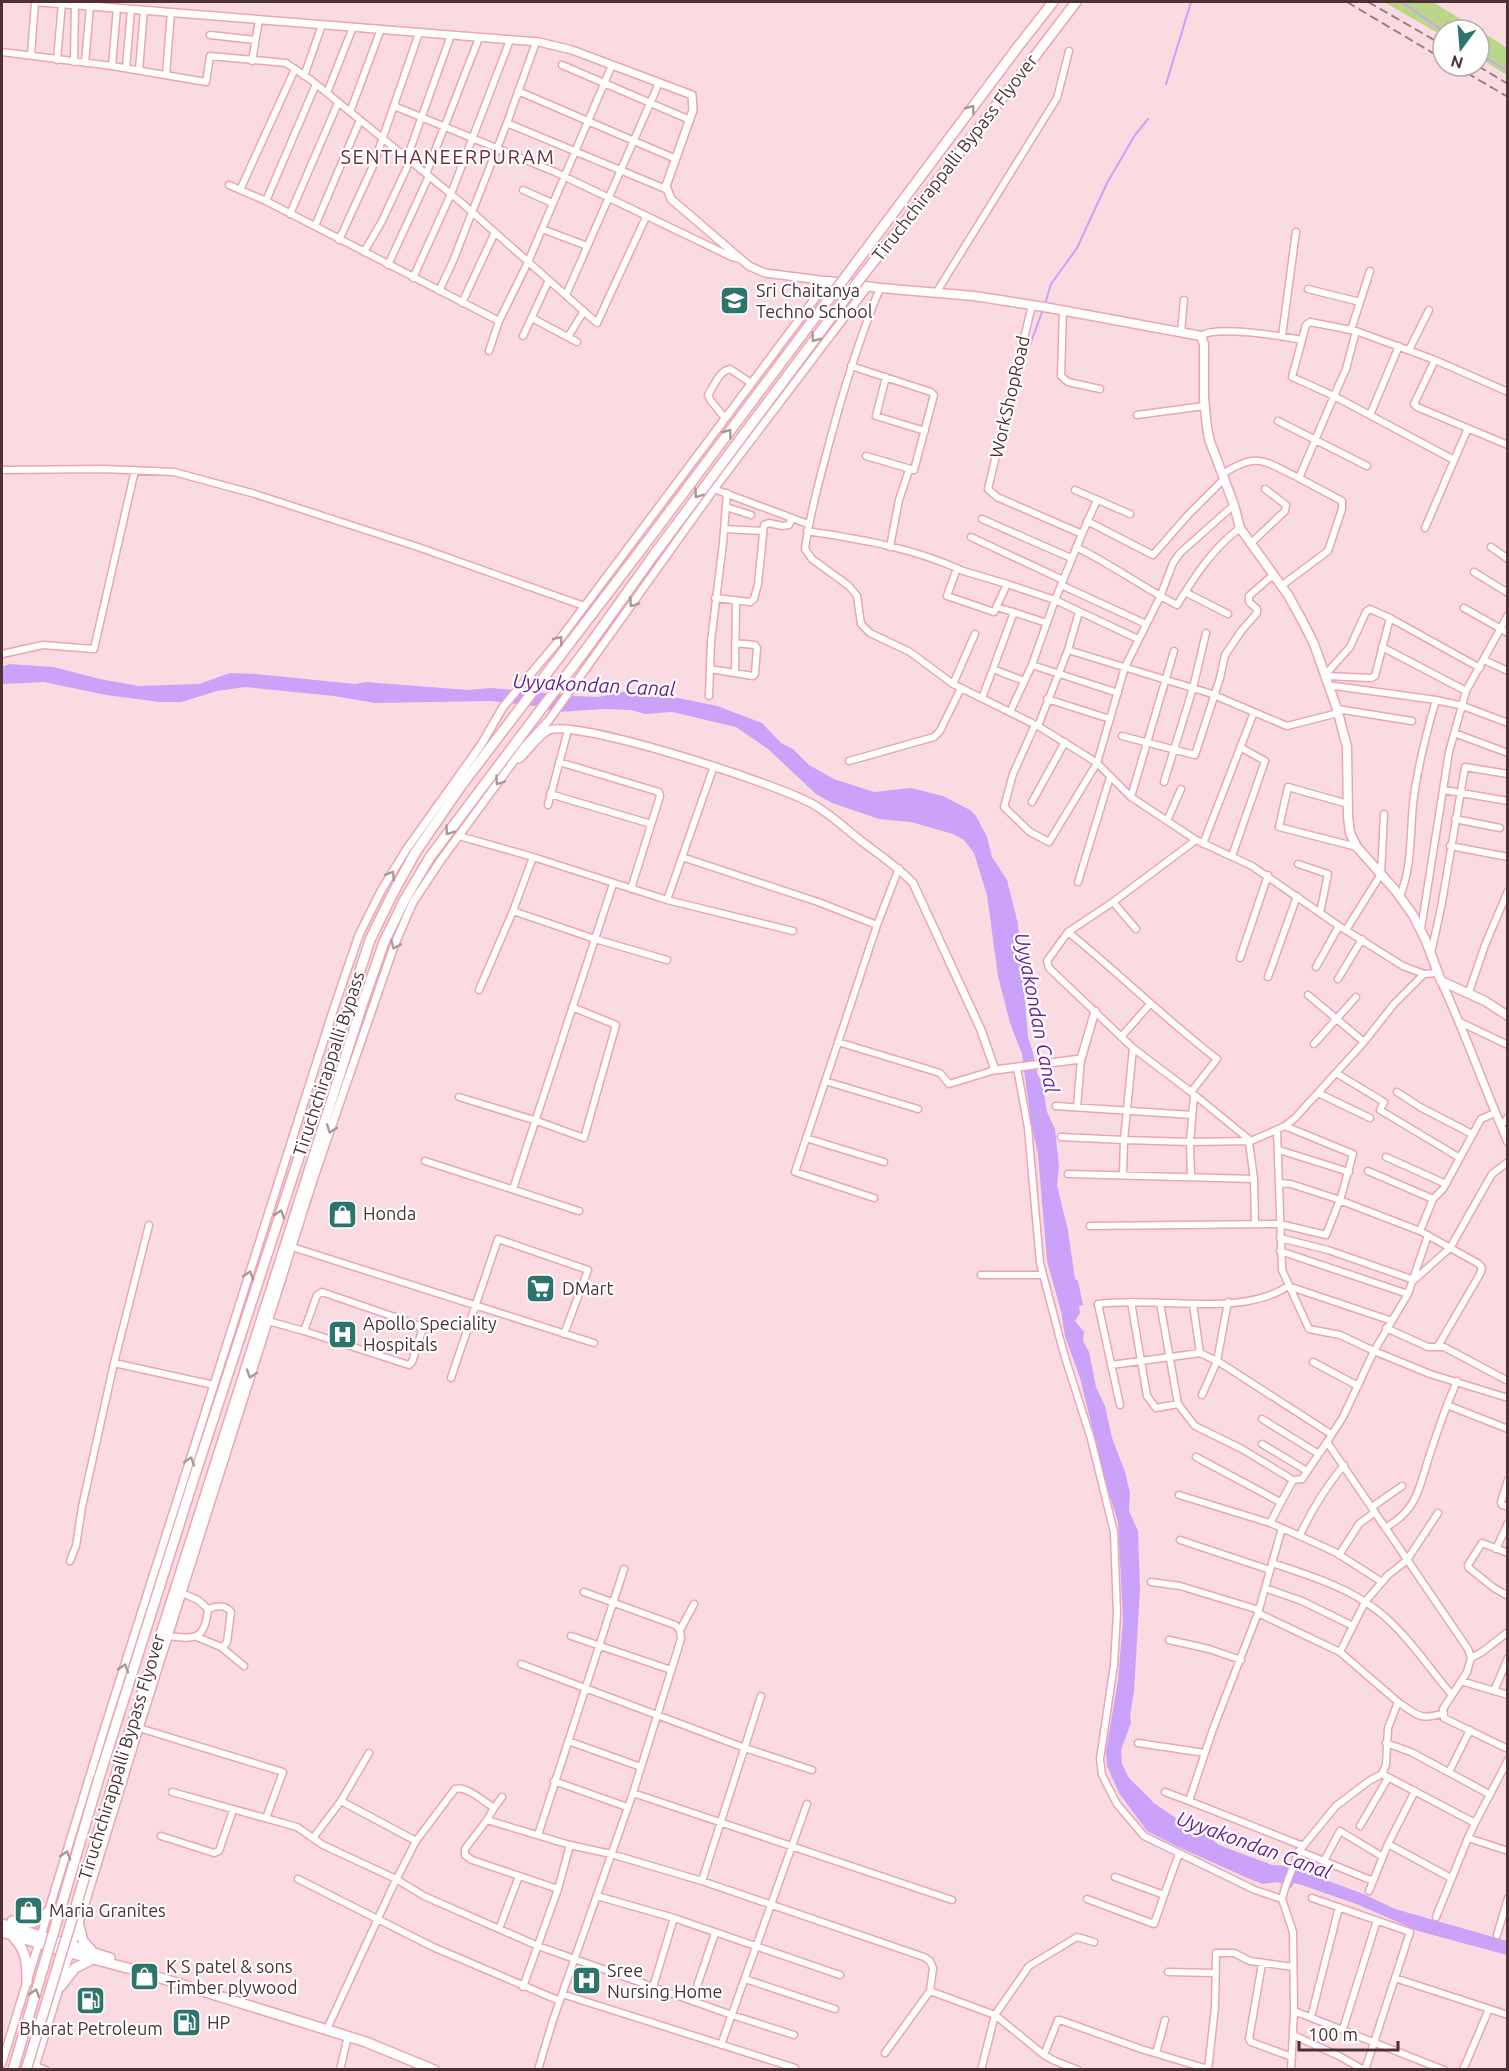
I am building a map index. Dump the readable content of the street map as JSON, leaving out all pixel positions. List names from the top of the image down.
{
  "streets": {
    "main road": ["Tiruchchirappalli Bypass Flyover", "Tiruchchirappalli Bypass"],
    "street": ["WorkShopRoad"]
  },
  "crossings": [
    ["Tiruchchirappalli Bypass Flyover", "Tiruchchirappalli Bypass"]
  ],
  "districts": ["SENTHANEERPURAM"],
  "water": ["Uyyakondan Canal"],
  "places": {
    "school or university": ["Sri Chaitanya Techno School"],
    "shop": ["Honda", "Maria Granites", "K S patel & sons Timber plywood"],
    "supermarket": ["DMart"],
    "hospital": ["Apollo Speciality Hospitals", "Sree Nursing Home"],
    "fuel station": ["Bharat Petroleum", "HP"]
  },
  "scale_bar": "100 m",
  "north": "bottom"
}
